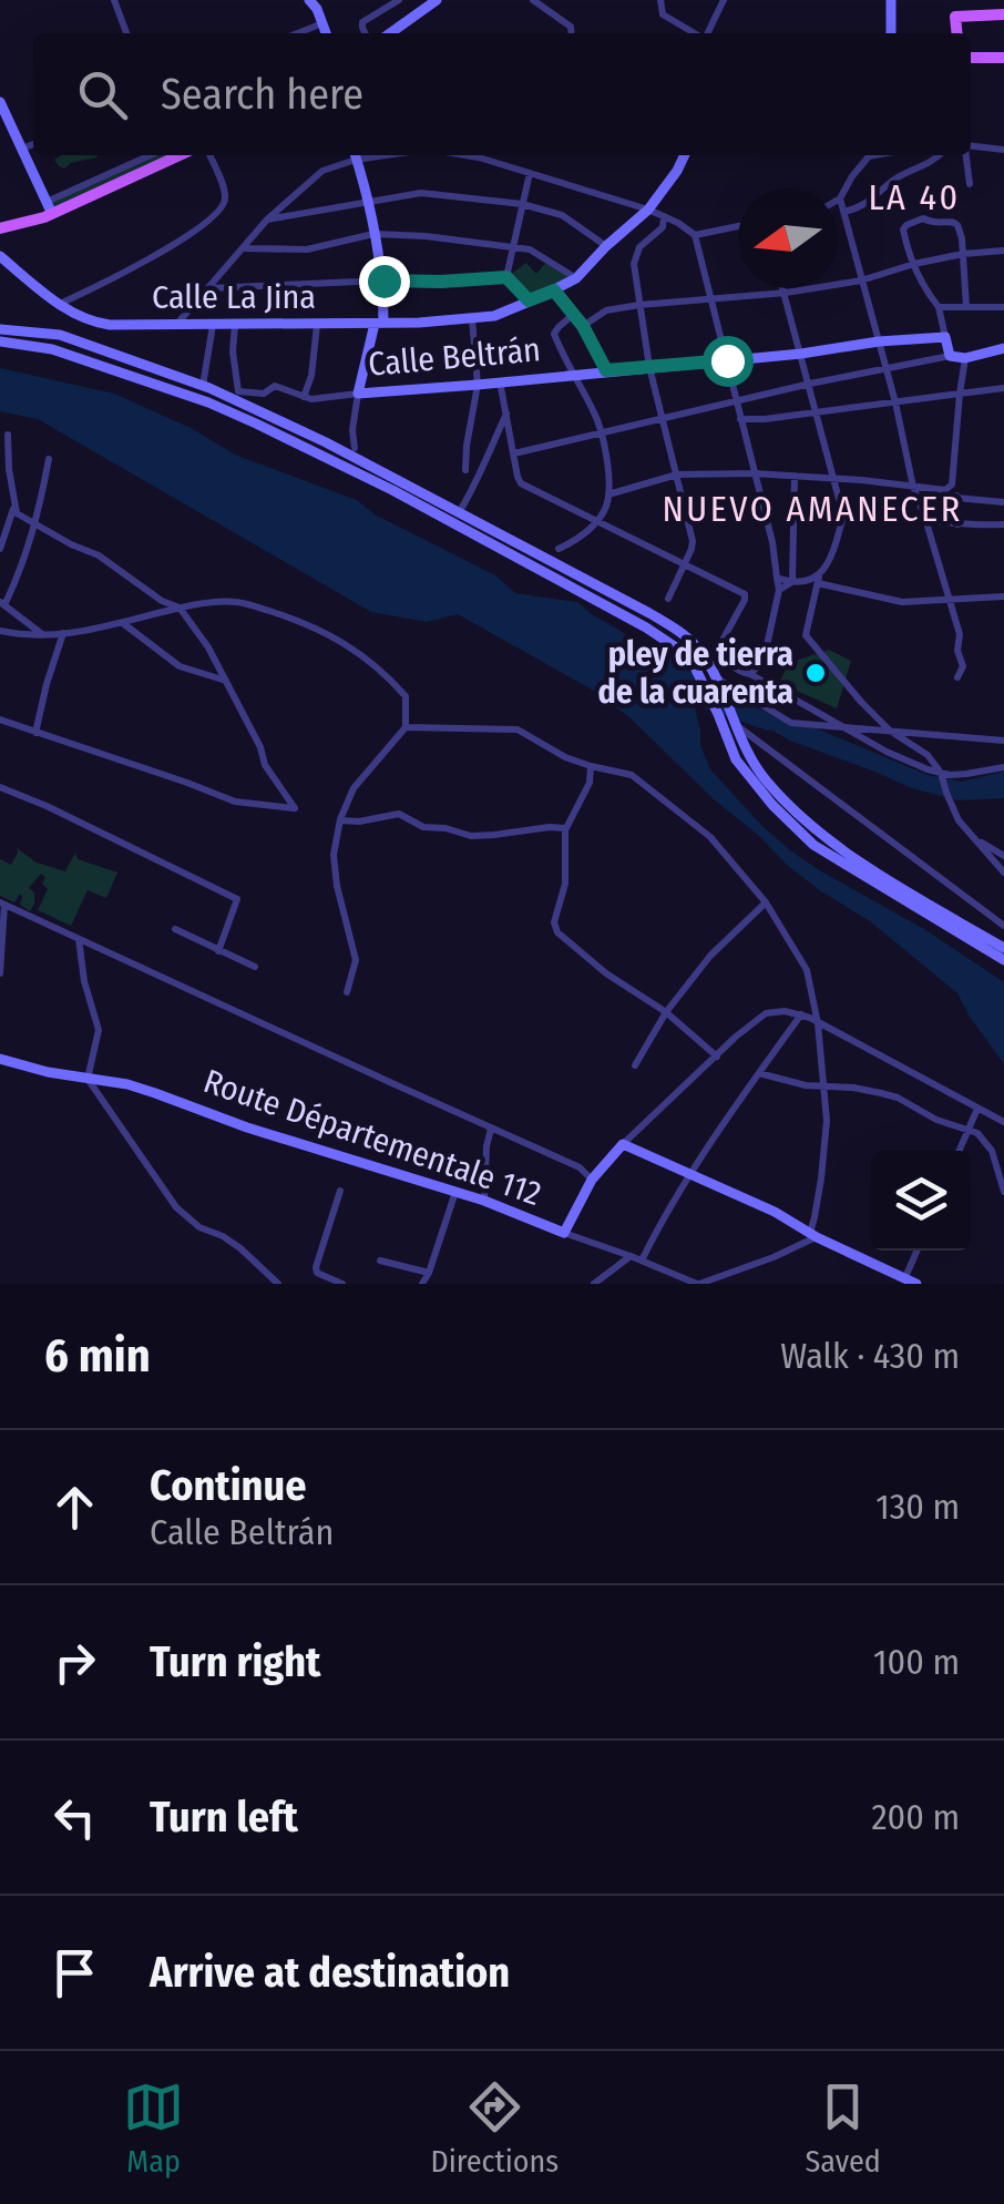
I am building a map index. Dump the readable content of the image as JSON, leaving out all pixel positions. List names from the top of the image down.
{
  "streets": {
    "main road": ["Calle La Jina", "Calle Beltrán", "Route Départementale 112"]
  },
  "crossings": [
    ["Calle La Jina", "Calle Beltrán"]
  ],
  "districts": ["LA 40", "NUEVO AMANECER"],
  "places": ["pley de tierra de la cuarenta"],
  "north": "left",
  "page": {
    "search": "Search here",
    "heading": ["6 min", "Walk · 430 m"],
    "list": [
      ["Continue", "Calle Beltrán", "130 m"],
      ["Turn right", "100 m"],
      ["Turn left", "200 m"],
      "Arrive at destination"
    ],
    "nav": ["Map", "Directions", "Saved"]
  }
}
